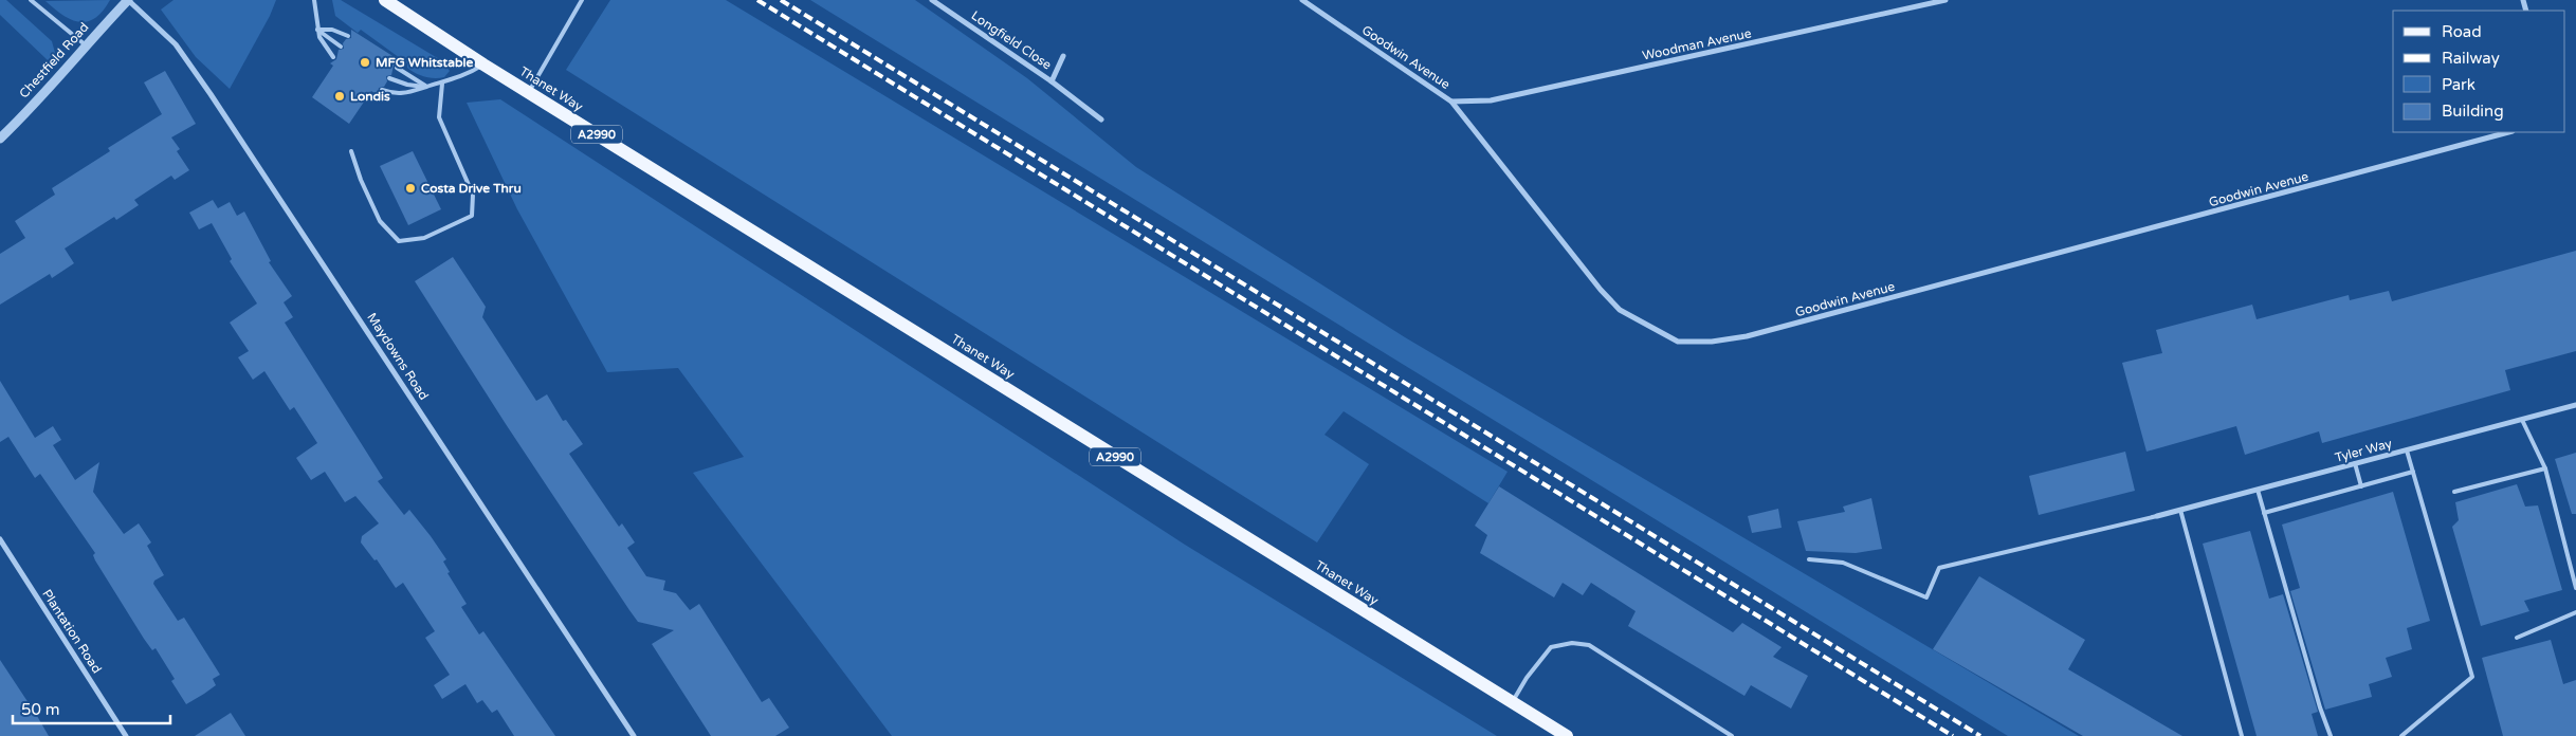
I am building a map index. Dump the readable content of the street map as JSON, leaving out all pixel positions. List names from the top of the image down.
{
  "streets": {
    "main road": ["Thanet Way", "A2990"],
    "street": [
      "Longfield Close",
      "Woodman Avenue",
      "Goodwin Avenue",
      "Chestfield Road",
      "Maydowns Road",
      "Tyler Way",
      "Plantation Road"
    ]
  },
  "crossings": [
    ["Woodman Avenue", "Goodwin Avenue"],
    ["Chestfield Road", "Maydowns Road"]
  ],
  "places": ["MFG Whitstable", "Londis", "Costa Drive Thru"],
  "legend": [
    "Road",
    "Railway",
    "Park",
    "Building"
  ],
  "scale_bar": "50 m"
}
